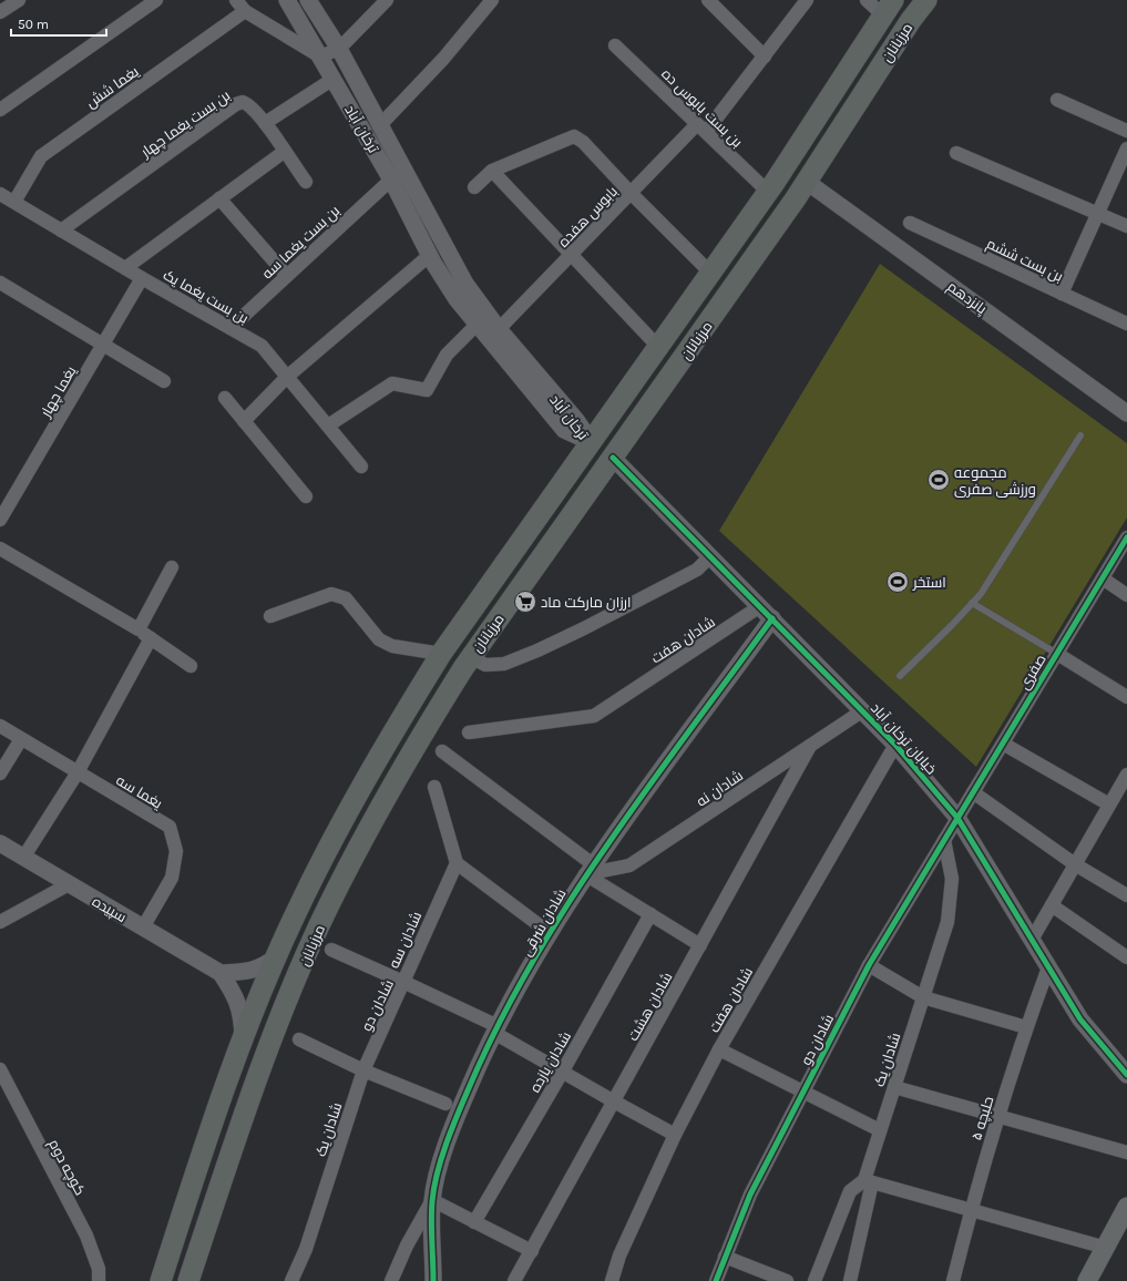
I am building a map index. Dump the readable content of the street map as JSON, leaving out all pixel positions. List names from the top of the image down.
{
  "streets": {
    "main road": ["مرزبانان"],
    "street": [
      "یغما شش",
      "بن بست بابوس ده",
      "بن بست یغما چهار",
      "ترخان آباد",
      "بابوس هفده",
      "بن بست یغما سه",
      "بن بست ششم",
      "بن بست یغما یک",
      "پانزدهم",
      "یغما چهار",
      "شادان هفت",
      "صفری",
      "خیابان ترخان آباد",
      "شادان نه",
      "یغما سه",
      "سپیده",
      "شادان شرقی",
      "شادان سه",
      "شادان دو",
      "شادان هشت",
      "شادان یک",
      "شادان یازده",
      "حلبچه ۵",
      "کوچه دوم"
    ]
  },
  "crossings": [
    ["مرزبانان", "بن بست بابوس ده"],
    ["مرزبانان", "ترخان آباد"],
    ["مرزبانان", "پانزدهم"],
    ["مرزبانان", "خیابان ترخان آباد"],
    ["مرزبانان", "سپیده"],
    ["یغما شش", "بن بست یغما یک"],
    ["بن بست بابوس ده", "بابوس هفده"],
    ["بن بست یغما چهار", "بن بست یغما یک"],
    ["ترخان آباد", "بابوس هفده"],
    ["ترخان آباد", "بن بست یغما سه"],
    ["بن بست یغما سه", "بن بست یغما یک"],
    ["بن بست یغما یک", "یغما چهار"],
    ["شادان هفت", "خیابان ترخان آباد"],
    ["شادان هفت", "شادان دو"],
    ["صفری", "خیابان ترخان آباد"],
    ["صفری", "شادان دو"],
    ["خیابان ترخان آباد", "شادان نه"],
    ["خیابان ترخان آباد", "شادان شرقی"],
    ["خیابان ترخان آباد", "شادان دو"],
    ["خیابان ترخان آباد", "حلبچه ۵"],
    ["شادان نه", "شادان شرقی"],
    ["شادان نه", "شادان هشت"],
    ["یغما سه", "سپیده"],
    ["شادان شرقی", "شادان دو"],
    ["شادان سه", "شادان دو"],
    ["شادان دو", "شادان هشت"],
    ["شادان دو", "شادان یک"],
    ["شادان دو", "شادان یازده"]
  ],
  "places": {
    "sports": ["مجموعه ورزشی صفری", "استخر"],
    "supermarket": ["ارزان مارکت ماد"]
  },
  "scale_bar": "50 m"
}
